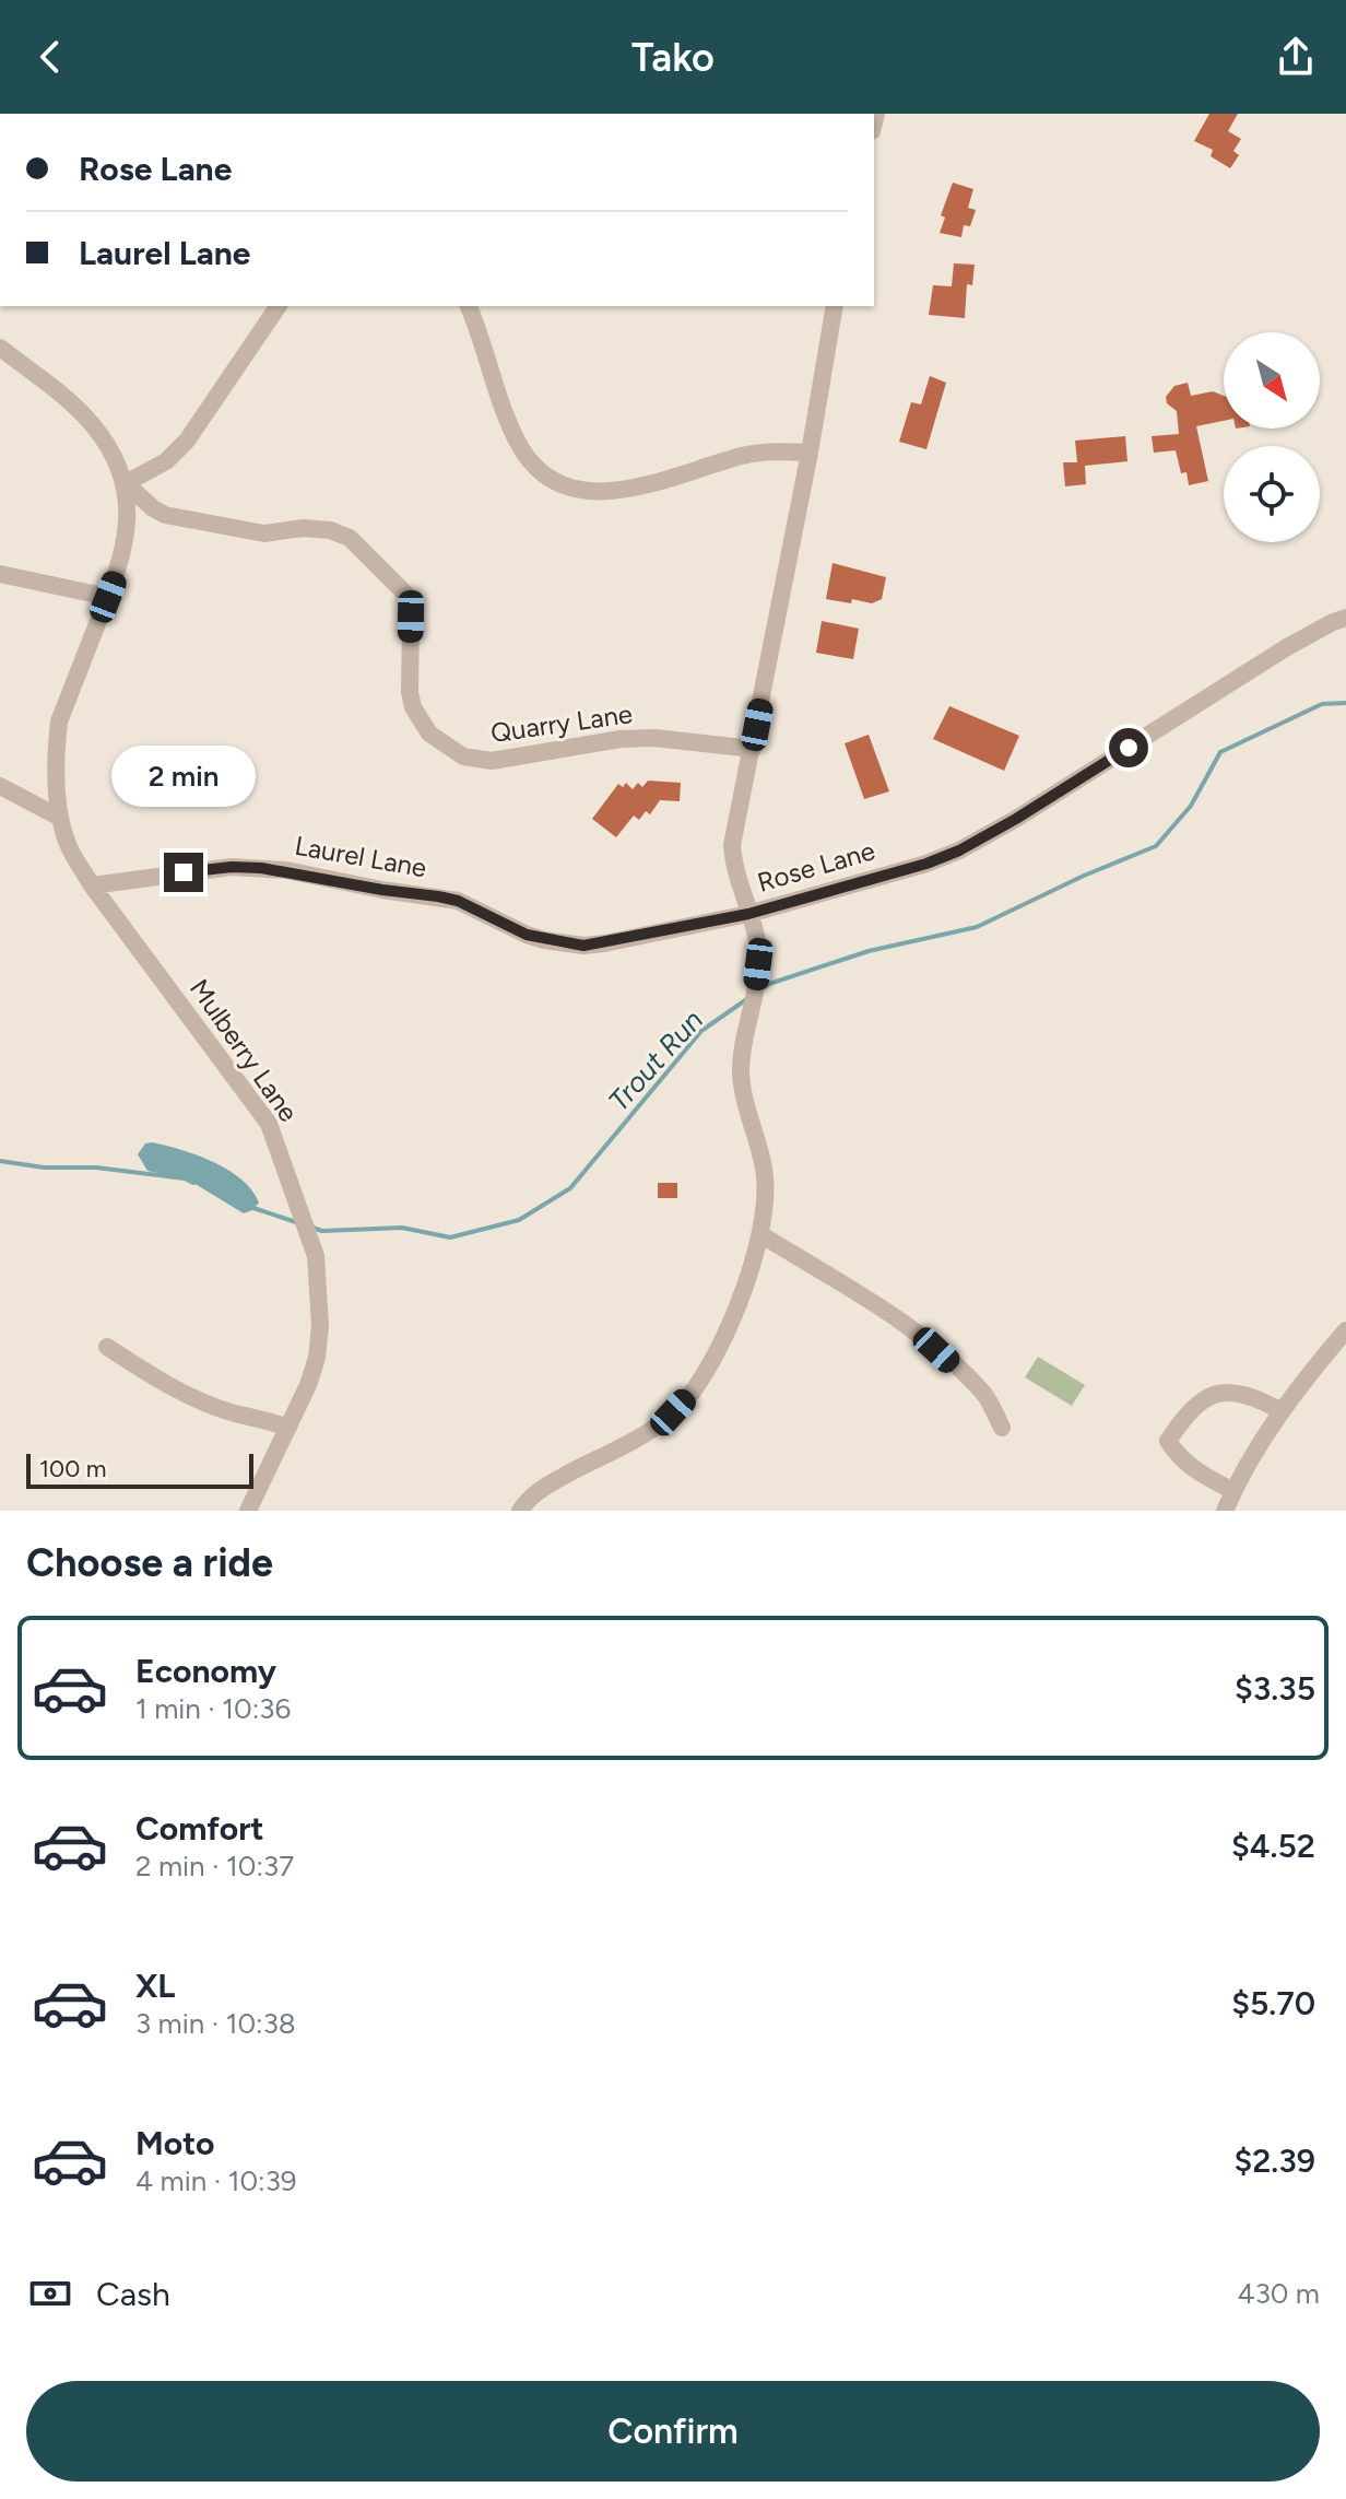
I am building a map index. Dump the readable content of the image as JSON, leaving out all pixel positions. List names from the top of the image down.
{
  "streets": {
    "street": [
      "Quarry Lane",
      "Laurel Lane",
      "Rose Lane",
      "Mulberry Lane"
    ]
  },
  "crossings": [
    ["Quarry Lane", "Rose Lane"],
    ["Laurel Lane", "Rose Lane"],
    ["Laurel Lane", "Mulberry Lane"]
  ],
  "water": ["Trout Run"],
  "scale_bar": "100 m",
  "north": "bottom right",
  "page": {
    "header": "Tako",
    "banner": ["Rose Lane", "Laurel Lane"],
    "bubble": "2 min",
    "scale": "100 m",
    "heading": "Choose a ride",
    "list": [
      {
        "name": "Economy",
        "note": "1 min · 10:36",
        "value": "$3.35"
      },
      {
        "name": "Comfort",
        "note": "2 min · 10:37",
        "value": "$4.52"
      },
      {
        "name": "XL",
        "note": "3 min · 10:38",
        "value": "$5.70"
      },
      {
        "name": "Moto",
        "note": "4 min · 10:39",
        "value": "$2.39"
      }
    ],
    "pay": ["Cash", "430 m"],
    "buttons": "Confirm"
  }
}
